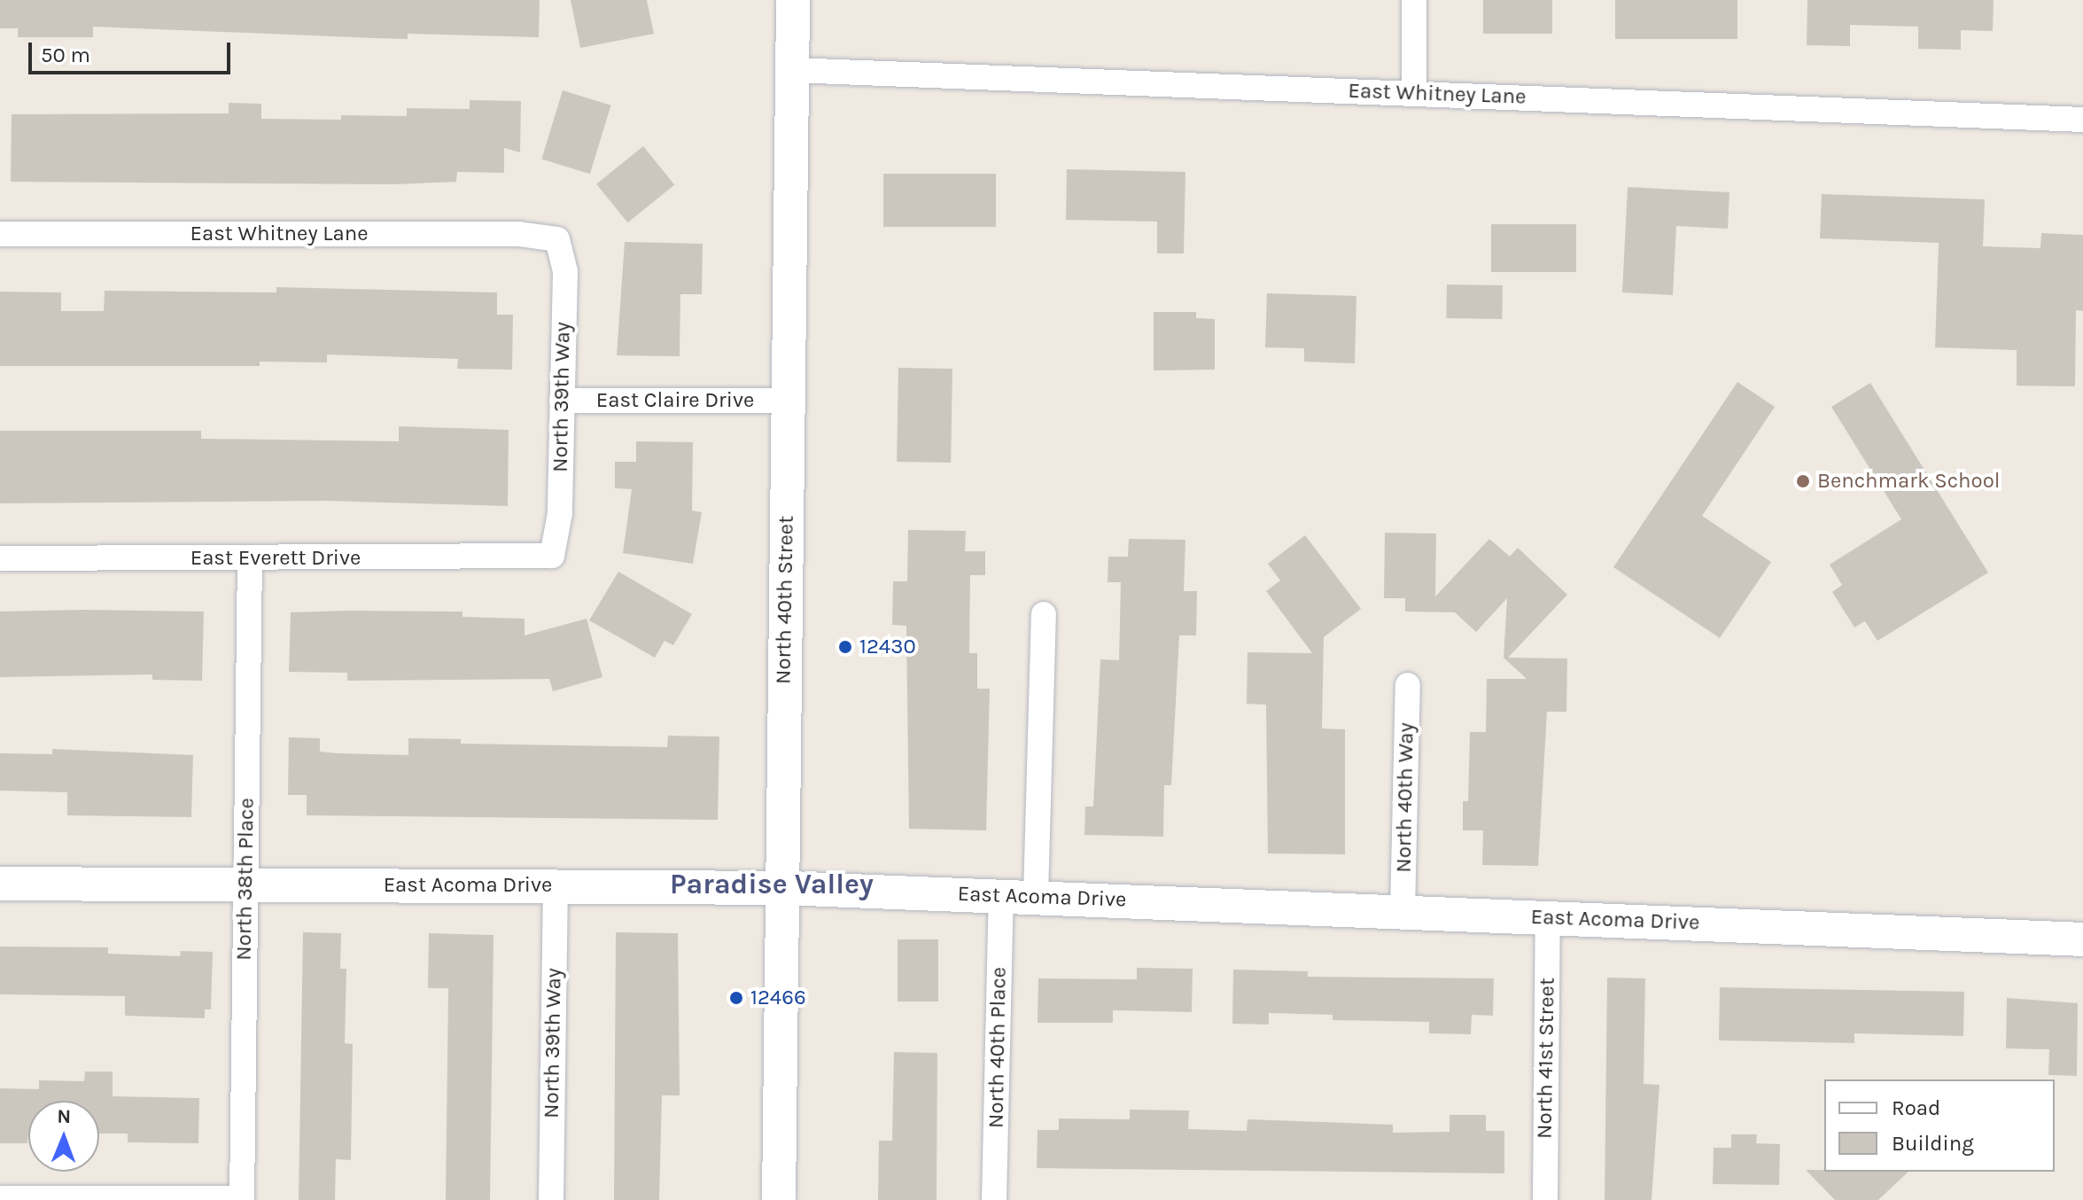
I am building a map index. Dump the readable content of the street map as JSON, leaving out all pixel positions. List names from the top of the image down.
{
  "streets": {
    "street": [
      "East Whitney Lane",
      "North 39th Way",
      "East Claire Drive",
      "East Everett Drive",
      "North 40th Street",
      "North 40th Way",
      "North 38th Place",
      "East Acoma Drive",
      "North 40th Place",
      "North 41st Street"
    ]
  },
  "crossings": [
    ["East Whitney Lane", "North 39th Way"],
    ["East Whitney Lane", "North 40th Street"],
    ["North 39th Way", "East Claire Drive"],
    ["North 39th Way", "East Everett Drive"],
    ["North 39th Way", "East Acoma Drive"],
    ["East Claire Drive", "North 40th Street"],
    ["East Everett Drive", "North 38th Place"],
    ["North 40th Street", "East Acoma Drive"],
    ["North 40th Way", "East Acoma Drive"],
    ["North 38th Place", "East Acoma Drive"],
    ["East Acoma Drive", "North 40th Place"],
    ["East Acoma Drive", "North 41st Street"]
  ],
  "districts": ["Paradise Valley"],
  "places": ["Benchmark School", "12430", "12466"],
  "legend": ["Road", "Building"],
  "scale_bar": "50 m",
  "north": "top"
}
